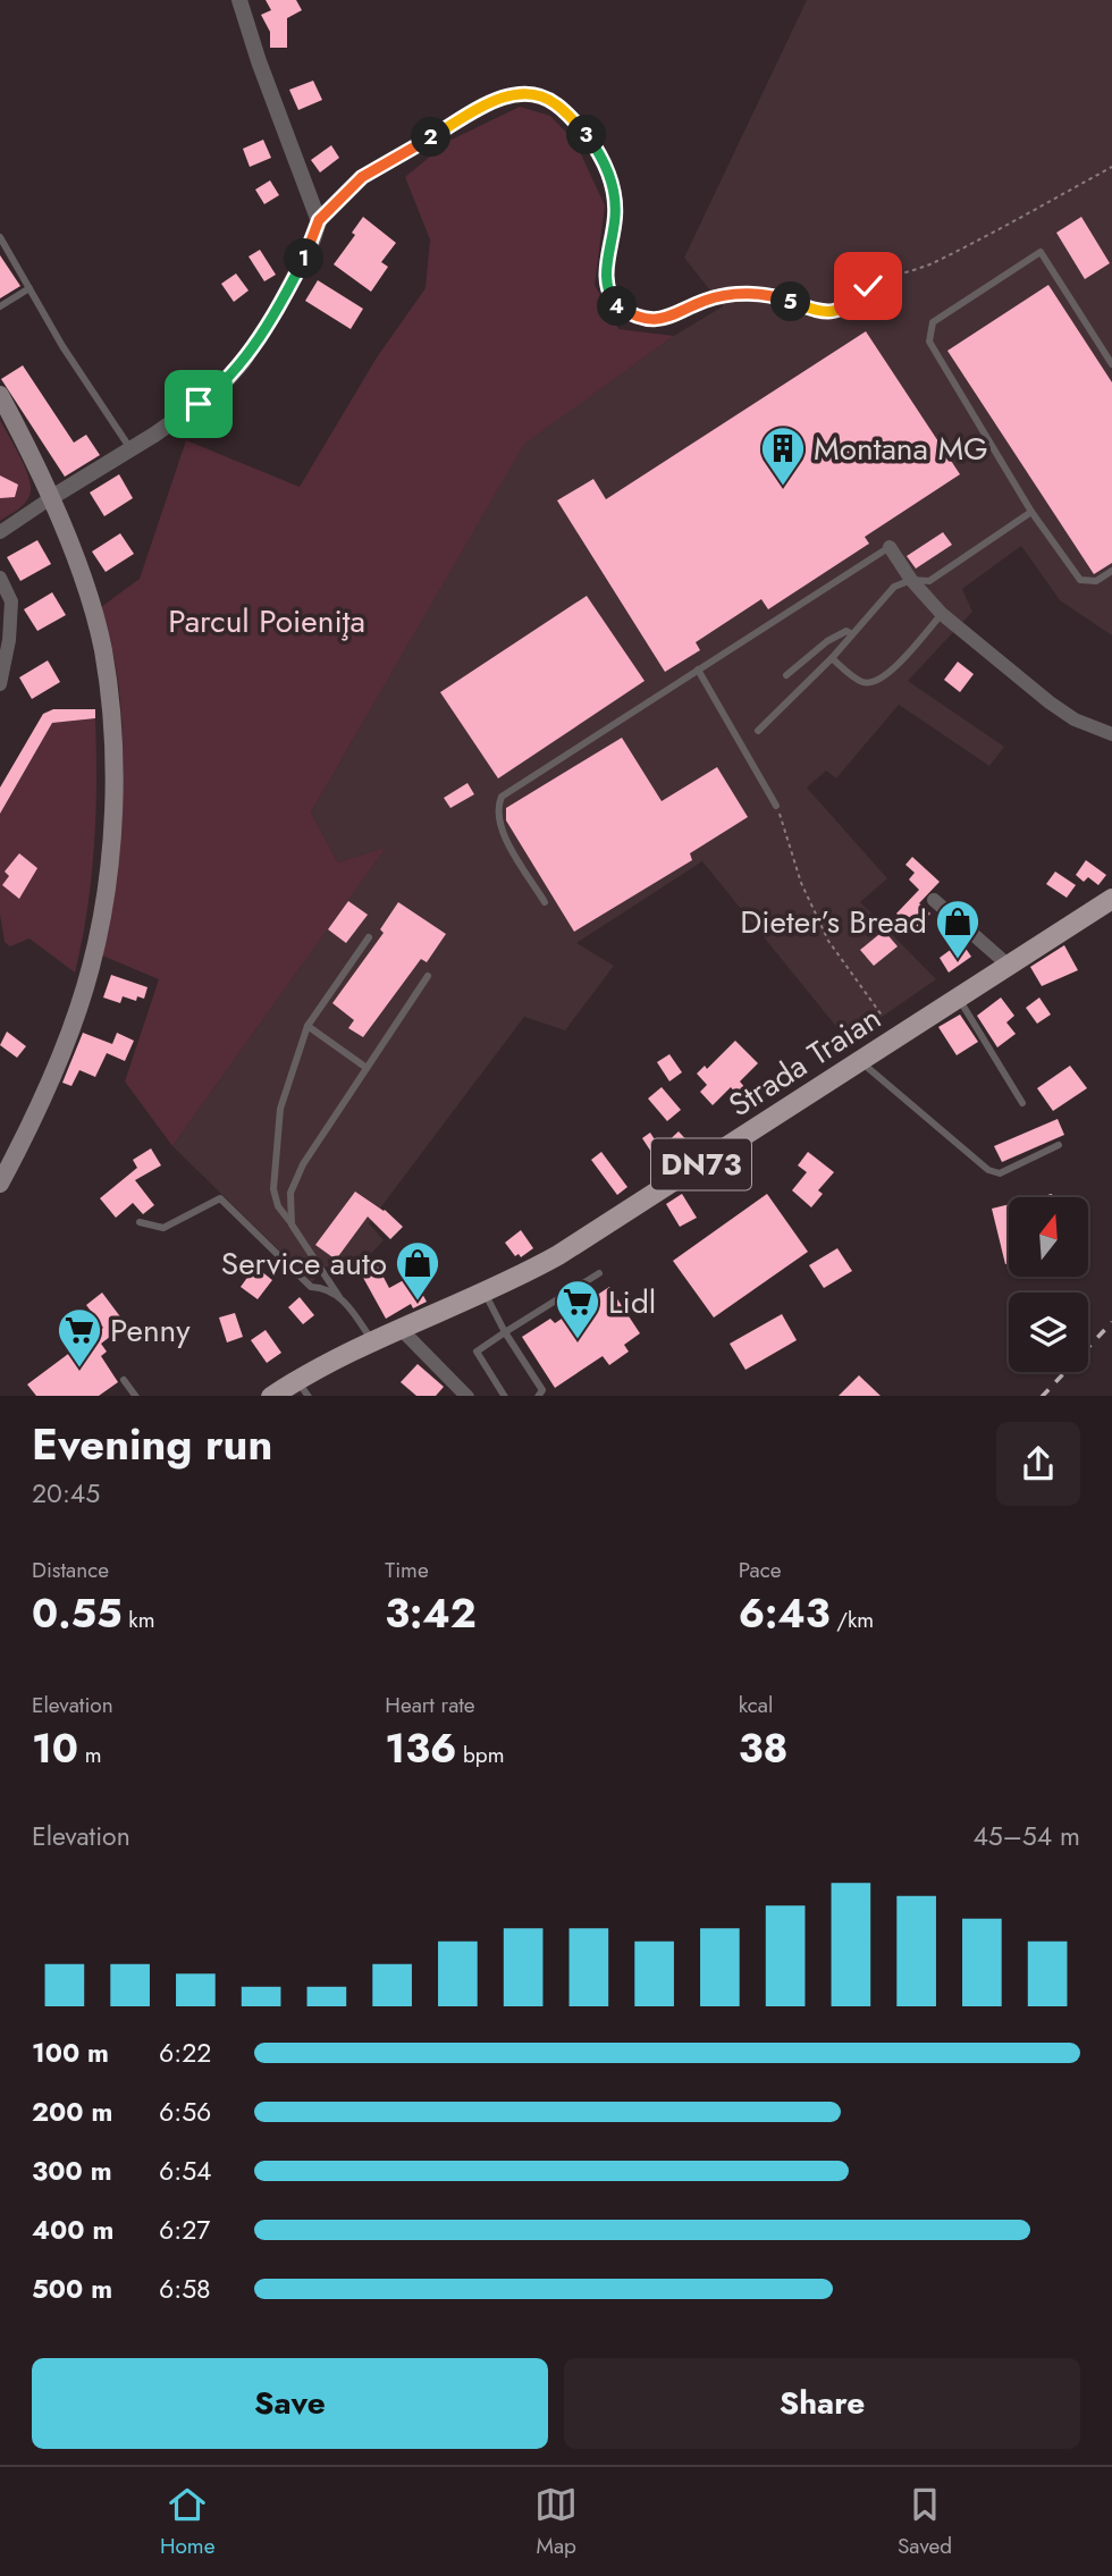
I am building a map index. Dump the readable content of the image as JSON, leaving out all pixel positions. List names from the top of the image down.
{
  "streets": {
    "main road": ["Strada Traian", "DN73"]
  },
  "parks": ["Parcul Poieniţa"],
  "places": {
    "building": ["Montana MG"],
    "shop": ["Dieter’s Bread", "Service auto"],
    "supermarket": ["Lidl", "Penny"]
  },
  "north": "top",
  "page": {
    "pins": [
      "3",
      "2",
      "1",
      "5",
      "4"
    ],
    "heading": ["Evening run", "20:45"],
    "stats": [
      ["Distance", "0.55 km"],
      ["Time", "3:42"],
      ["Pace", "6:43 /km"],
      ["Elevation", "10 m"],
      ["Heart rate", "136 bpm"],
      ["kcal", "38"]
    ],
    "chart": ["Elevation", "45–54 m"],
    "list": [
      {
        "name": "100 m",
        "note": "6:22"
      },
      {
        "name": "200 m",
        "note": "6:56"
      },
      {
        "name": "300 m",
        "note": "6:54"
      },
      {
        "name": "400 m",
        "note": "6:27"
      },
      {
        "name": "500 m",
        "note": "6:58"
      }
    ],
    "buttons": ["Save", "Share"],
    "tabs": ["Home", "Map", "Saved"]
  }
}
